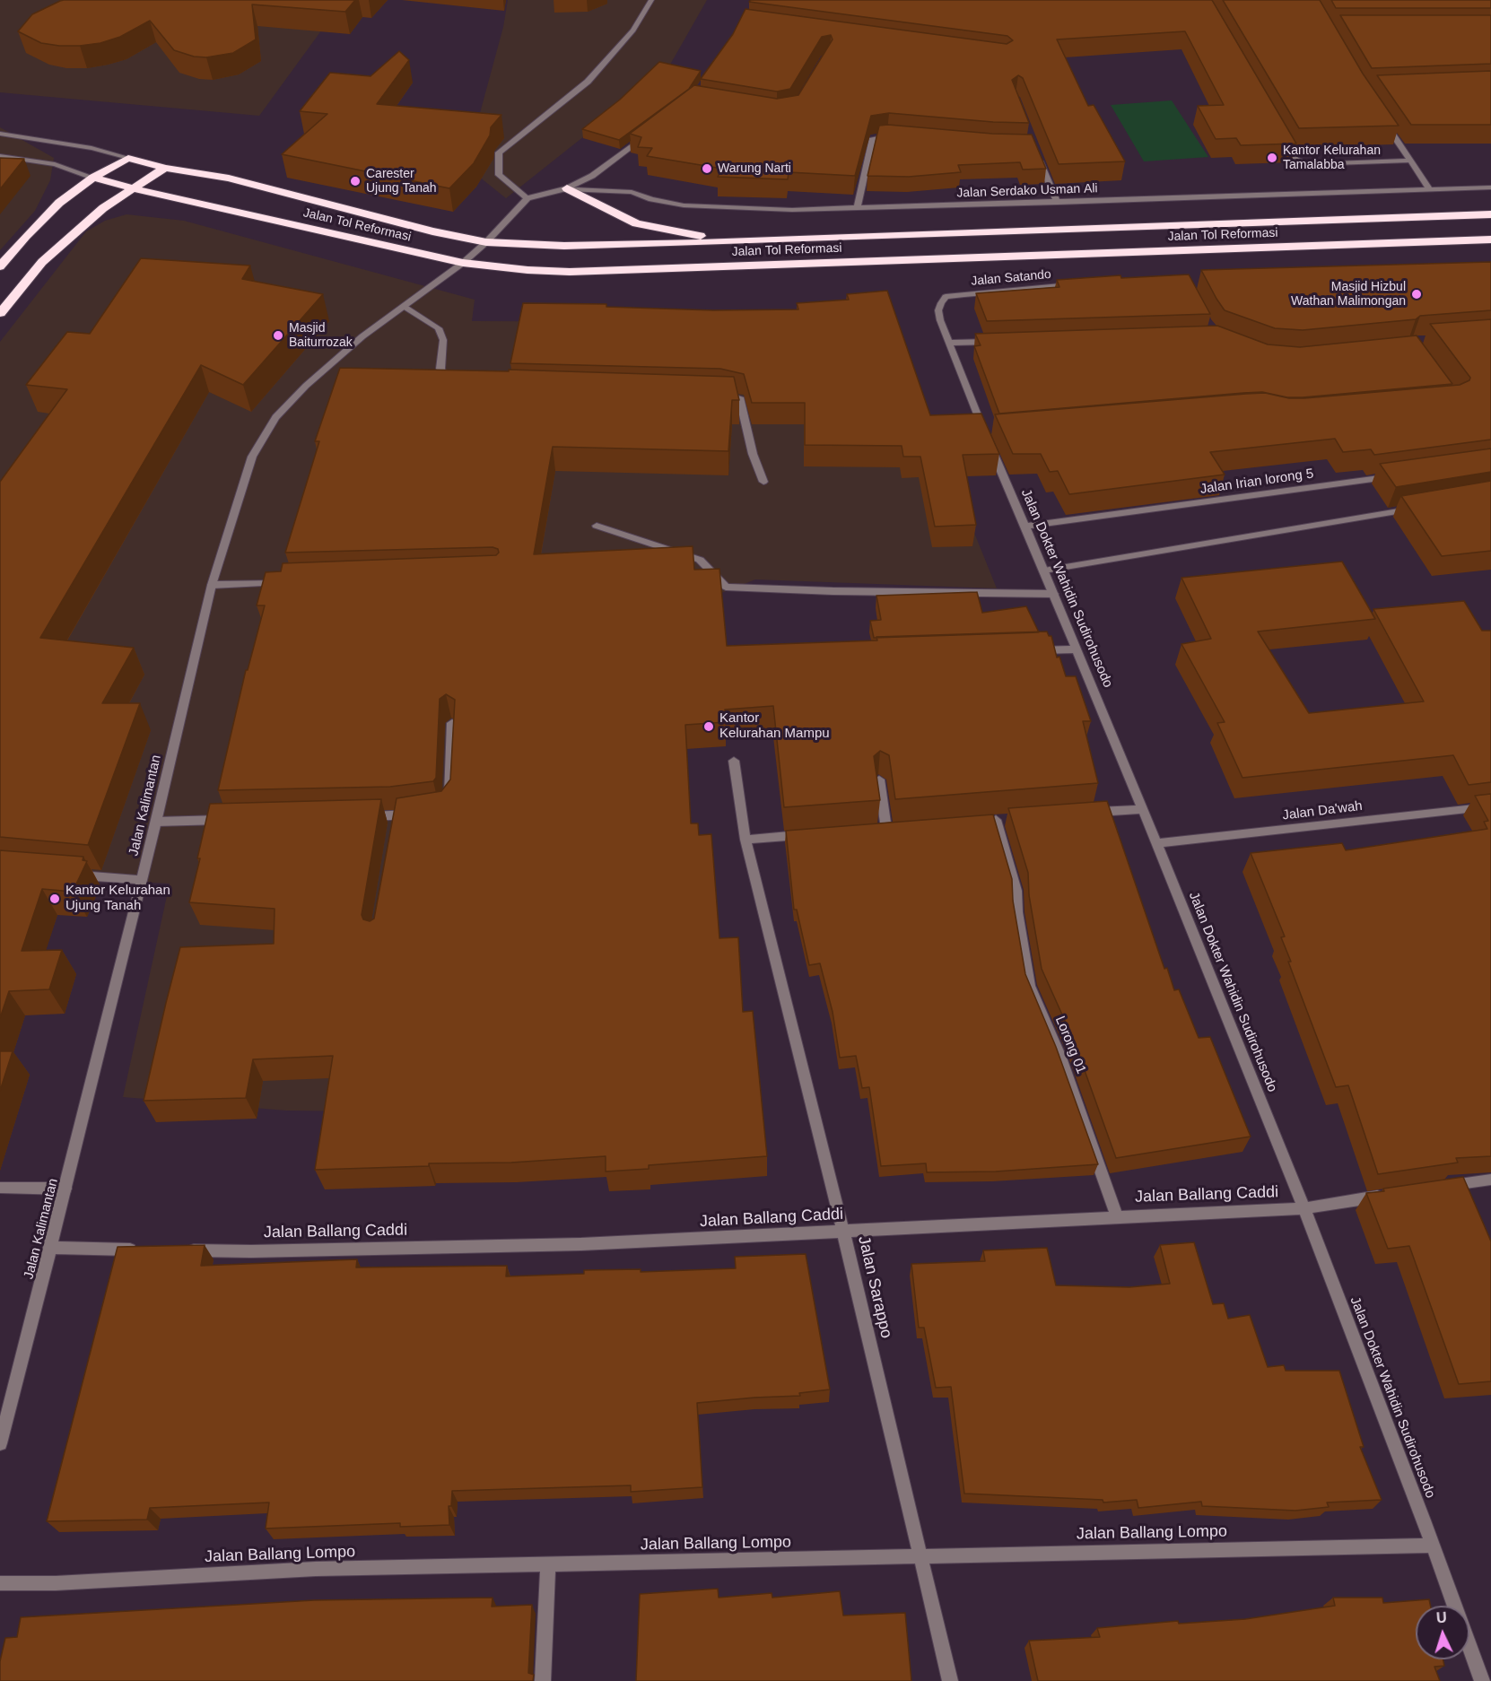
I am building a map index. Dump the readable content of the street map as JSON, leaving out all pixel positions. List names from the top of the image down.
{
  "streets": {
    "highway": ["Jalan Tol Reformasi"],
    "street": [
      "Jalan Serdako Usman Ali",
      "Jalan Satando",
      "Jalan Irian lorong 5",
      "Jalan Dokter Wahidin Sudirohusodo",
      "Jalan Kalimantan",
      "Jalan Da'wah",
      "Lorong 01",
      "Jalan Ballang Caddi",
      "Jalan Sarappo",
      "Jalan Ballang Lompo"
    ]
  },
  "crossings": [
    ["Jalan Tol Reformasi", "Jalan Kalimantan"],
    ["Jalan Satando", "Jalan Dokter Wahidin Sudirohusodo"],
    ["Jalan Irian lorong 5", "Jalan Dokter Wahidin Sudirohusodo"],
    ["Jalan Dokter Wahidin Sudirohusodo", "Jalan Da'wah"],
    ["Jalan Dokter Wahidin Sudirohusodo", "Jalan Ballang Caddi"],
    ["Jalan Dokter Wahidin Sudirohusodo", "Jalan Ballang Lompo"],
    ["Lorong 01", "Jalan Ballang Caddi"],
    ["Jalan Ballang Caddi", "Jalan Sarappo"],
    ["Jalan Sarappo", "Jalan Ballang Lompo"]
  ],
  "places": [
    "Kantor Kelurahan Tamalabba",
    "Warung Narti",
    "Carester Ujung Tanah",
    "Masjid Hizbul Wathan Malimongan",
    "Masjid Baiturrozak",
    "Kantor Kelurahan Mampu",
    "Kantor Kelurahan Ujung Tanah"
  ],
  "north": "top"
}
